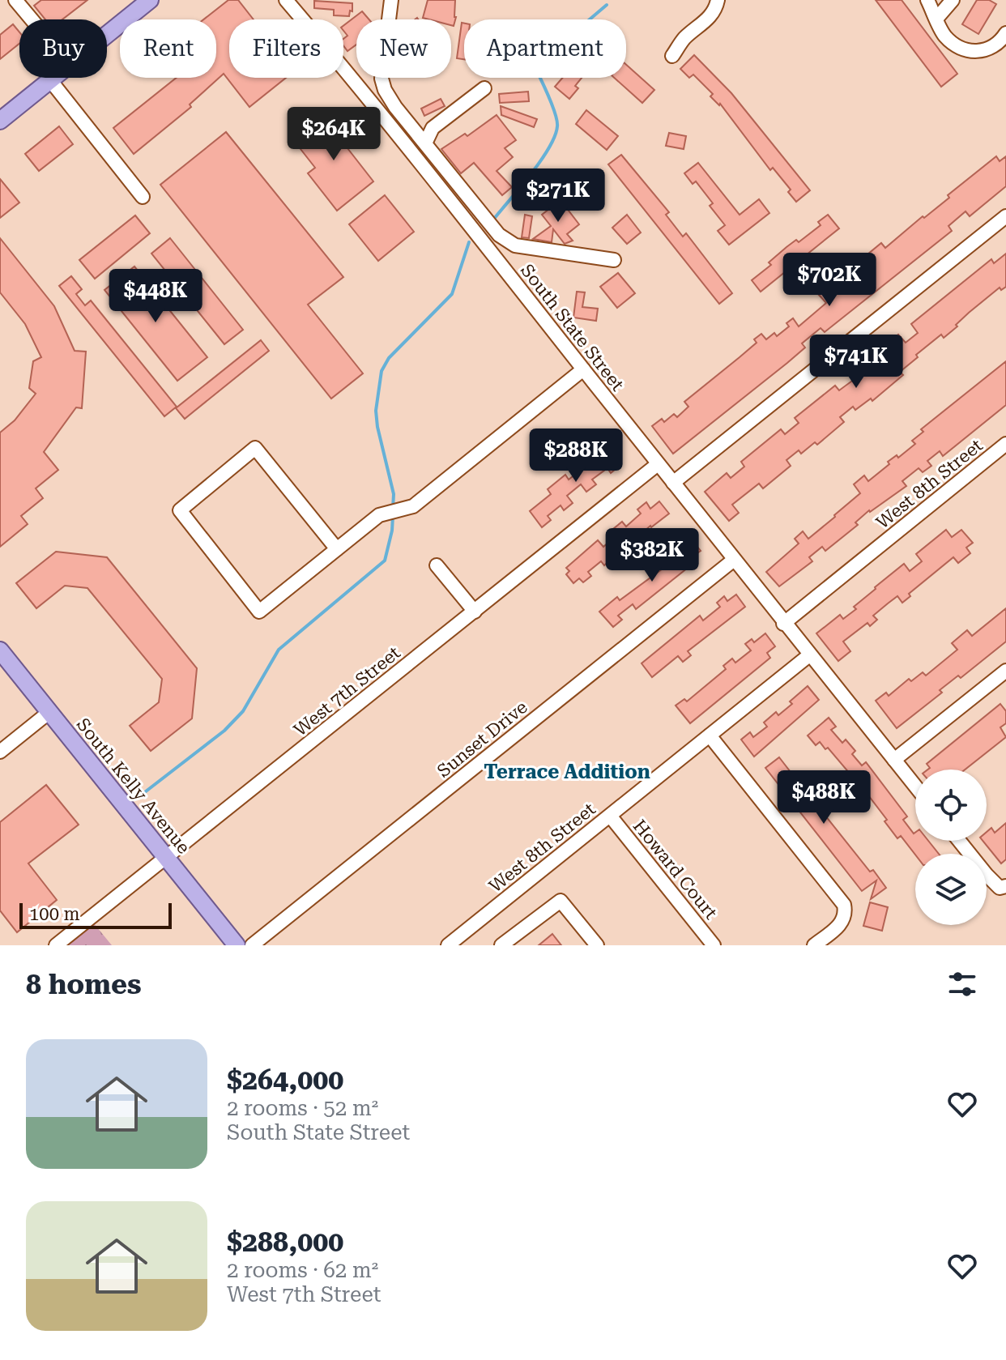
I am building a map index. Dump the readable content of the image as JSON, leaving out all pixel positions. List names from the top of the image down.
{
  "streets": {
    "main road": ["South Kelly Avenue"],
    "street": [
      "South State Street",
      "West 8th Street",
      "West 7th Street",
      "Sunset Drive",
      "Howard Court"
    ]
  },
  "crossings": [
    ["South State Street", "West 8th Street"],
    ["South State Street", "West 7th Street"],
    ["South State Street", "Sunset Drive"],
    ["West 8th Street", "Howard Court"],
    ["West 7th Street", "South Kelly Avenue"]
  ],
  "districts": ["Terrace Addition"],
  "scale_bar": "100 m",
  "page": {
    "chip": [
      "Buy",
      "Rent",
      "Filters",
      "New",
      "Apartment"
    ],
    "price": [
      "$264K",
      "$271K",
      "$702K",
      "$448K",
      "$741K",
      "$288K",
      "$382K",
      "$488K"
    ],
    "scale": "100 m",
    "heading": "8 homes",
    "list": [
      {
        "name": "$264,000",
        "note": "2 rooms · 52 m² · South State Street"
      },
      {
        "name": "$288,000",
        "note": "2 rooms · 62 m² · West 7th Street"
      }
    ]
  }
}
